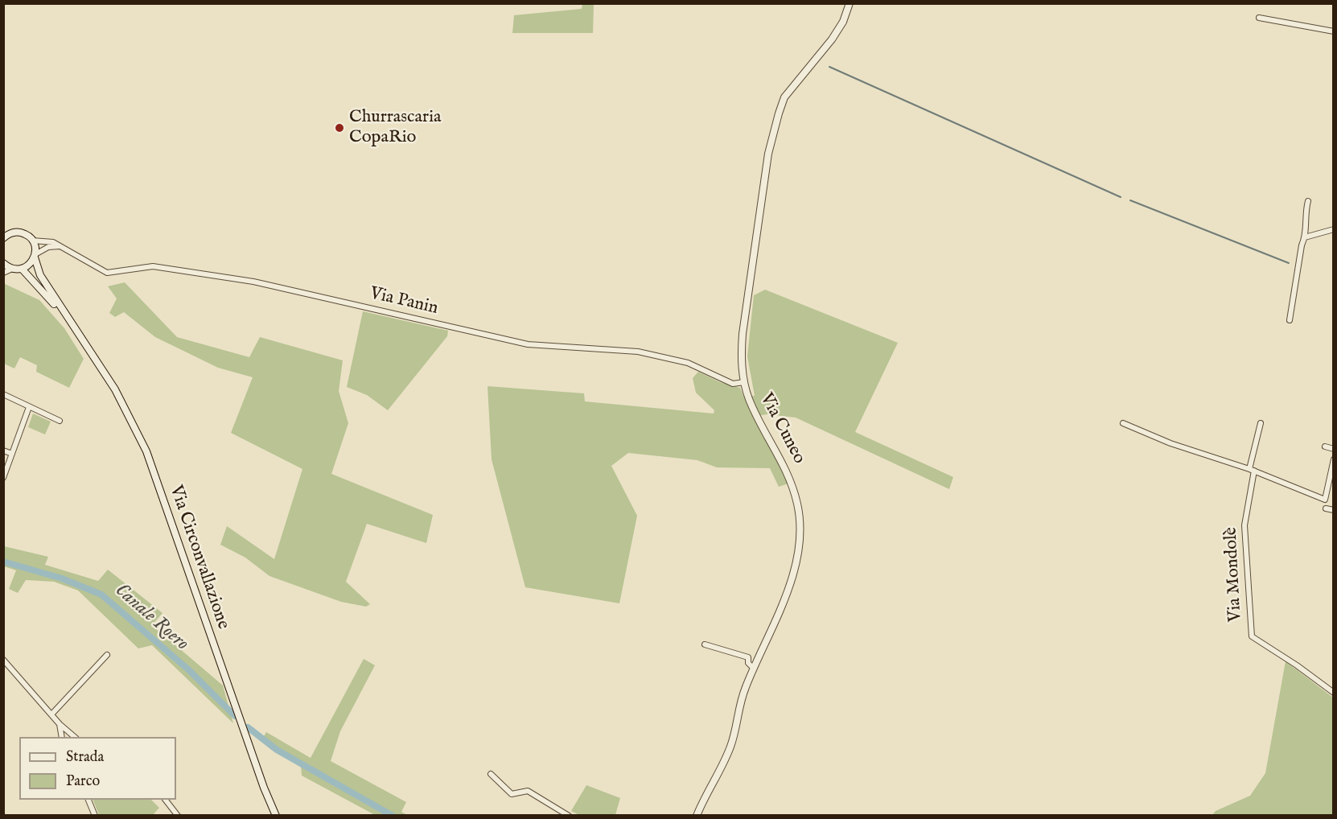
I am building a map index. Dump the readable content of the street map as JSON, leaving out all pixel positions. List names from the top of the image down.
{
  "streets": {
    "main road": ["Via Circonvallazione"],
    "street": ["Via Panin", "Via Cuneo", "Via Mondolè"]
  },
  "crossings": [
    ["Via Panin", "Via Cuneo"],
    ["Via Panin", "Via Circonvallazione"]
  ],
  "water": ["Canale Roero"],
  "places": ["Churrascaria CopaRio"],
  "legend": ["Strada", "Parco"]
}
